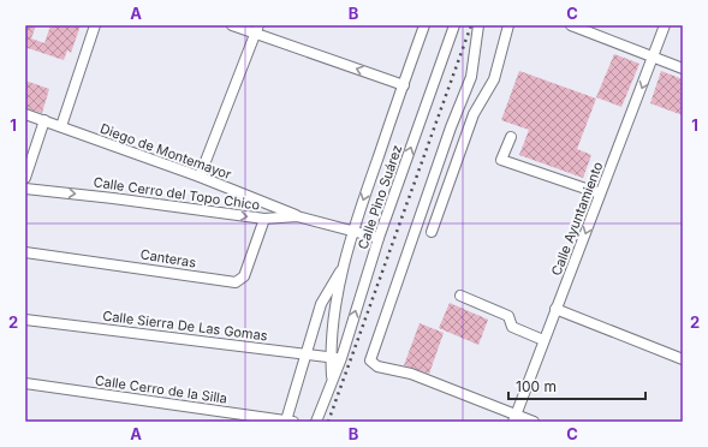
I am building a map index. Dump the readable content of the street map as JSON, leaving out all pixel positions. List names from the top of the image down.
{
  "streets": {
    "street": [
      "Diego de Montemayor",
      "Calle Cerro del Topo Chico",
      "Calle Pino Suárez",
      "Calle Ayuntamiento",
      "Canteras",
      "Calle Sierra De Las Gomas",
      "Calle Cerro de la Silla"
    ]
  },
  "crossings": [
    ["Diego de Montemayor", "Calle Cerro del Topo Chico"],
    ["Calle Cerro del Topo Chico", "Calle Pino Suárez"],
    ["Calle Cerro del Topo Chico", "Canteras"],
    ["Calle Pino Suárez", "Calle Sierra De Las Gomas"],
    ["Calle Pino Suárez", "Calle Cerro de la Silla"]
  ],
  "one_way": ["Calle Cerro del Topo Chico", "Calle Ayuntamiento"],
  "scale_bar": "100 m",
  "grid": {
    "columns": ["A", "B", "C"],
    "rows": ["1", "2"]
  }
}
